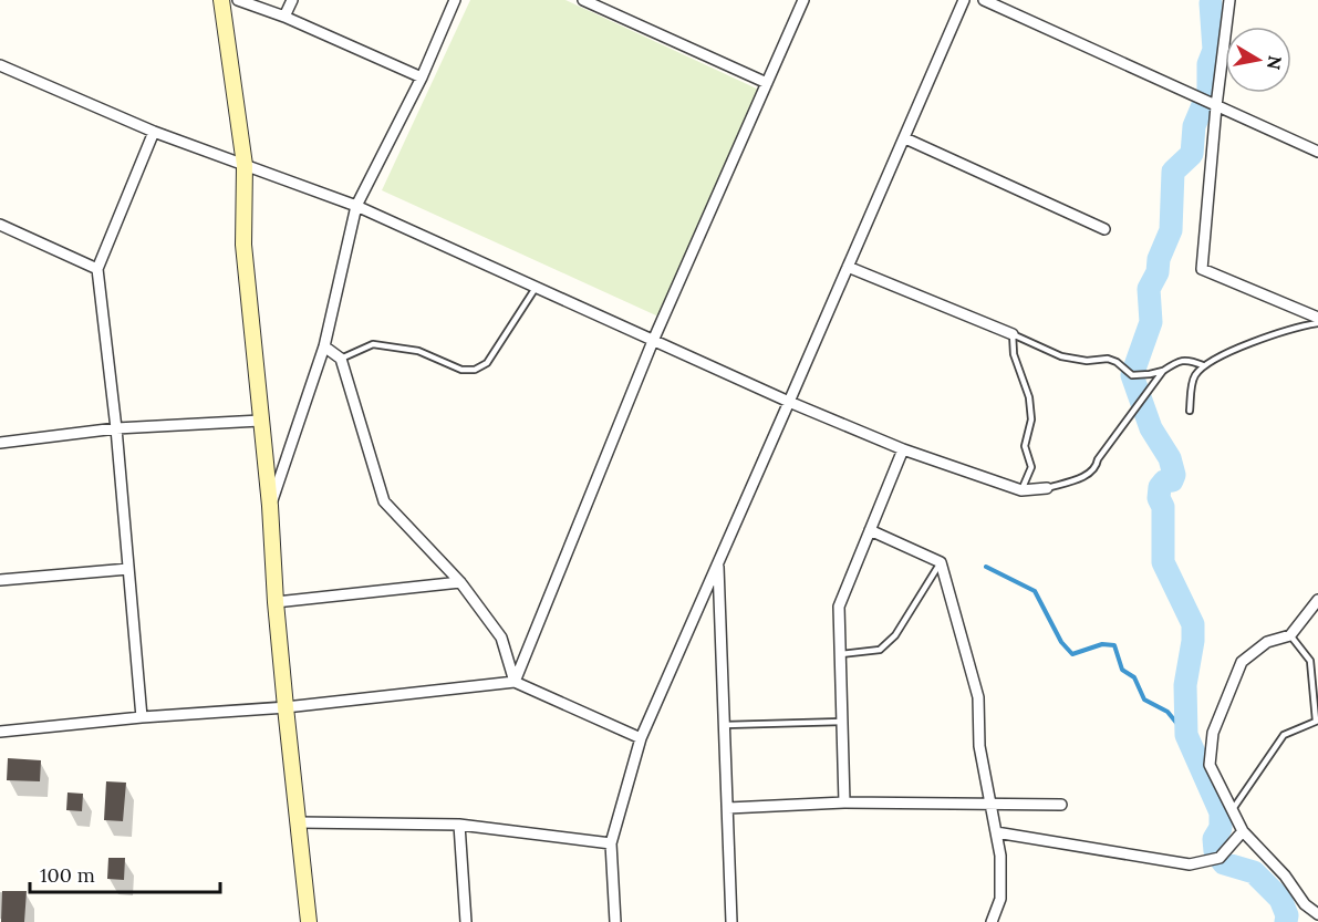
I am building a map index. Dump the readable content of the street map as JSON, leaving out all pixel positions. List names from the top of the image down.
{
  "scale_bar": "100 m",
  "north": "right"
}
